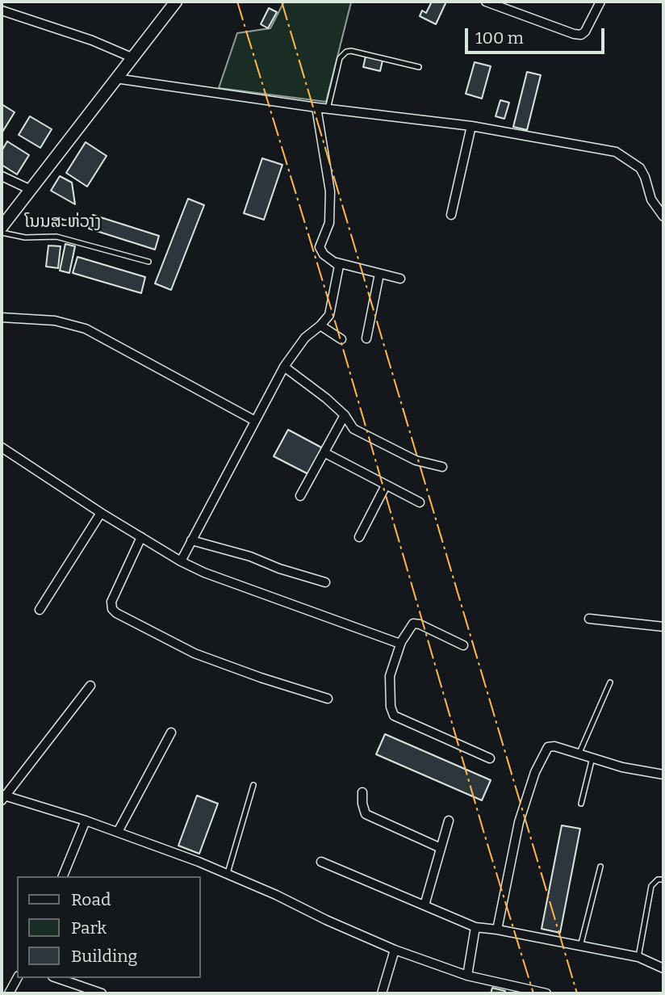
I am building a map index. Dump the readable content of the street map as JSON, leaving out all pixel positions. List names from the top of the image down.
{
  "districts": ["ໂນນສະຫ່ວາງ"],
  "legend": ["Road", "Park", "Building"],
  "scale_bar": "100 m"
}
